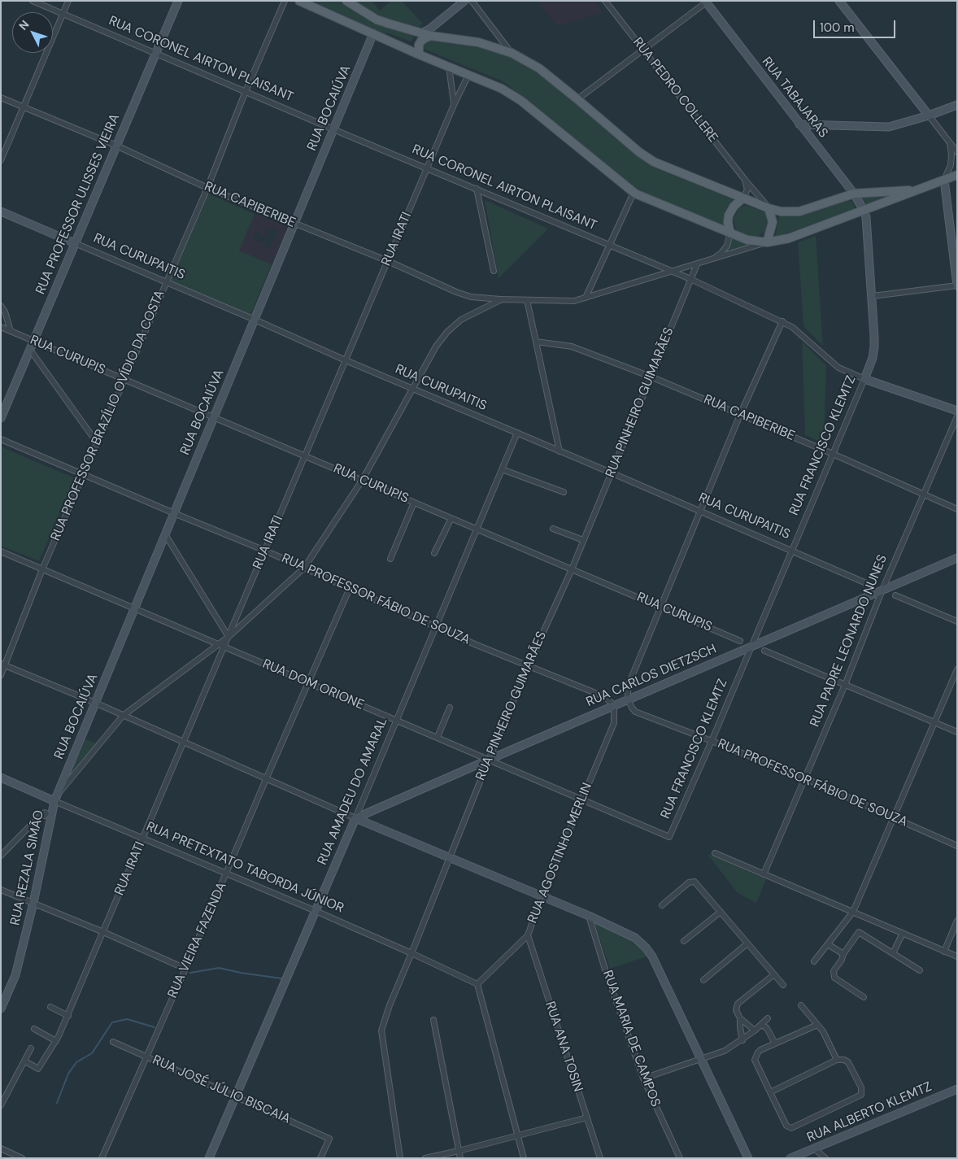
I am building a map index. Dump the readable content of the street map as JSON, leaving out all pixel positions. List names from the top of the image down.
{
  "streets": {
    "street": [
      "RUA CORONEL AIRTON PLAISANT",
      "RUA PEDRO COLLERE",
      "RUA TABAJARAS",
      "RUA BOCAIÚVA",
      "RUA PROFESSOR ULISSES VIEIRA",
      "RUA CAPIBERIBE",
      "RUA IRATI",
      "RUA CURUPAITIS",
      "RUA CURUPIS",
      "RUA PINHEIRO GUIMARÃES",
      "RUA PROFESSOR BRAZÍLIO OVÍDIO DA COSTA",
      "RUA FRANCISCO KLEMTZ",
      "RUA PROFESSOR FÁBIO DE SOUZA",
      "RUA PADRE LEONARDO NUNES",
      "RUA CARLOS DIETZSCH",
      "RUA DOM ORIONE",
      "RUA AMADEU DO AMARAL",
      "RUA AGOSTINHO MERLIN",
      "RUA REZALA SIMÃO",
      "RUA PRETEXTATO TABORDA JÚNIOR",
      "RUA VIEIRA FAZENDA",
      "RUA MARIA DE CAMPOS",
      "RUA ANA TOSIN",
      "RUA JOSÉ JÚLIO BISCAIA",
      "RUA ALBERTO KLEMTZ"
    ]
  },
  "crossings": [
    ["RUA CORONEL AIRTON PLAISANT", "RUA BOCAIÚVA"],
    ["RUA CORONEL AIRTON PLAISANT", "RUA PROFESSOR ULISSES VIEIRA"],
    ["RUA CORONEL AIRTON PLAISANT", "RUA CAPIBERIBE"],
    ["RUA CORONEL AIRTON PLAISANT", "RUA IRATI"],
    ["RUA CORONEL AIRTON PLAISANT", "RUA PINHEIRO GUIMARÃES"],
    ["RUA CORONEL AIRTON PLAISANT", "RUA PROFESSOR BRAZÍLIO OVÍDIO DA COSTA"],
    ["RUA CORONEL AIRTON PLAISANT", "RUA FRANCISCO KLEMTZ"],
    ["RUA PEDRO COLLERE", "RUA CAPIBERIBE"],
    ["RUA TABAJARAS", "RUA FRANCISCO KLEMTZ"],
    ["RUA BOCAIÚVA", "RUA CAPIBERIBE"],
    ["RUA BOCAIÚVA", "RUA CURUPAITIS"],
    ["RUA BOCAIÚVA", "RUA CURUPIS"],
    ["RUA BOCAIÚVA", "RUA PROFESSOR FÁBIO DE SOUZA"],
    ["RUA BOCAIÚVA", "RUA DOM ORIONE"],
    ["RUA BOCAIÚVA", "RUA REZALA SIMÃO"],
    ["RUA BOCAIÚVA", "RUA PRETEXTATO TABORDA JÚNIOR"],
    ["RUA PROFESSOR ULISSES VIEIRA", "RUA CAPIBERIBE"],
    ["RUA PROFESSOR ULISSES VIEIRA", "RUA CURUPAITIS"],
    ["RUA PROFESSOR ULISSES VIEIRA", "RUA CURUPIS"],
    ["RUA CAPIBERIBE", "RUA IRATI"],
    ["RUA CAPIBERIBE", "RUA PINHEIRO GUIMARÃES"],
    ["RUA CAPIBERIBE", "RUA PROFESSOR BRAZÍLIO OVÍDIO DA COSTA"],
    ["RUA CAPIBERIBE", "RUA FRANCISCO KLEMTZ"],
    ["RUA CAPIBERIBE", "RUA PADRE LEONARDO NUNES"],
    ["RUA IRATI", "RUA CURUPAITIS"],
    ["RUA IRATI", "RUA CURUPIS"],
    ["RUA IRATI", "RUA PROFESSOR FÁBIO DE SOUZA"],
    ["RUA IRATI", "RUA DOM ORIONE"],
    ["RUA IRATI", "RUA PRETEXTATO TABORDA JÚNIOR"],
    ["RUA CURUPAITIS", "RUA PINHEIRO GUIMARÃES"],
    ["RUA CURUPAITIS", "RUA PROFESSOR BRAZÍLIO OVÍDIO DA COSTA"],
    ["RUA CURUPAITIS", "RUA FRANCISCO KLEMTZ"],
    ["RUA CURUPAITIS", "RUA AMADEU DO AMARAL"],
    ["RUA CURUPIS", "RUA PINHEIRO GUIMARÃES"],
    ["RUA CURUPIS", "RUA PROFESSOR BRAZÍLIO OVÍDIO DA COSTA"],
    ["RUA CURUPIS", "RUA AMADEU DO AMARAL"],
    ["RUA PINHEIRO GUIMARÃES", "RUA PROFESSOR FÁBIO DE SOUZA"],
    ["RUA PINHEIRO GUIMARÃES", "RUA CARLOS DIETZSCH"],
    ["RUA PINHEIRO GUIMARÃES", "RUA DOM ORIONE"],
    ["RUA PINHEIRO GUIMARÃES", "RUA PRETEXTATO TABORDA JÚNIOR"],
    ["RUA PROFESSOR BRAZÍLIO OVÍDIO DA COSTA", "RUA PROFESSOR FÁBIO DE SOUZA"],
    ["RUA PROFESSOR BRAZÍLIO OVÍDIO DA COSTA", "RUA DOM ORIONE"],
    ["RUA FRANCISCO KLEMTZ", "RUA PROFESSOR FÁBIO DE SOUZA"],
    ["RUA FRANCISCO KLEMTZ", "RUA CARLOS DIETZSCH"],
    ["RUA FRANCISCO KLEMTZ", "RUA DOM ORIONE"],
    ["RUA PROFESSOR FÁBIO DE SOUZA", "RUA PADRE LEONARDO NUNES"],
    ["RUA PROFESSOR FÁBIO DE SOUZA", "RUA CARLOS DIETZSCH"],
    ["RUA PROFESSOR FÁBIO DE SOUZA", "RUA AMADEU DO AMARAL"],
    ["RUA PROFESSOR FÁBIO DE SOUZA", "RUA AGOSTINHO MERLIN"],
    ["RUA PROFESSOR FÁBIO DE SOUZA", "RUA VIEIRA FAZENDA"],
    ["RUA PADRE LEONARDO NUNES", "RUA CARLOS DIETZSCH"],
    ["RUA CARLOS DIETZSCH", "RUA DOM ORIONE"],
    ["RUA CARLOS DIETZSCH", "RUA AMADEU DO AMARAL"],
    ["RUA CARLOS DIETZSCH", "RUA AGOSTINHO MERLIN"],
    ["RUA DOM ORIONE", "RUA AMADEU DO AMARAL"],
    ["RUA DOM ORIONE", "RUA AGOSTINHO MERLIN"],
    ["RUA DOM ORIONE", "RUA VIEIRA FAZENDA"],
    ["RUA AMADEU DO AMARAL", "RUA PRETEXTATO TABORDA JÚNIOR"],
    ["RUA AMADEU DO AMARAL", "RUA JOSÉ JÚLIO BISCAIA"],
    ["RUA AGOSTINHO MERLIN", "RUA PRETEXTATO TABORDA JÚNIOR"],
    ["RUA AGOSTINHO MERLIN", "RUA ANA TOSIN"],
    ["RUA REZALA SIMÃO", "RUA PRETEXTATO TABORDA JÚNIOR"],
    ["RUA PRETEXTATO TABORDA JÚNIOR", "RUA VIEIRA FAZENDA"],
    ["RUA VIEIRA FAZENDA", "RUA JOSÉ JÚLIO BISCAIA"]
  ],
  "scale_bar": "100 m",
  "north": "top left"
}
